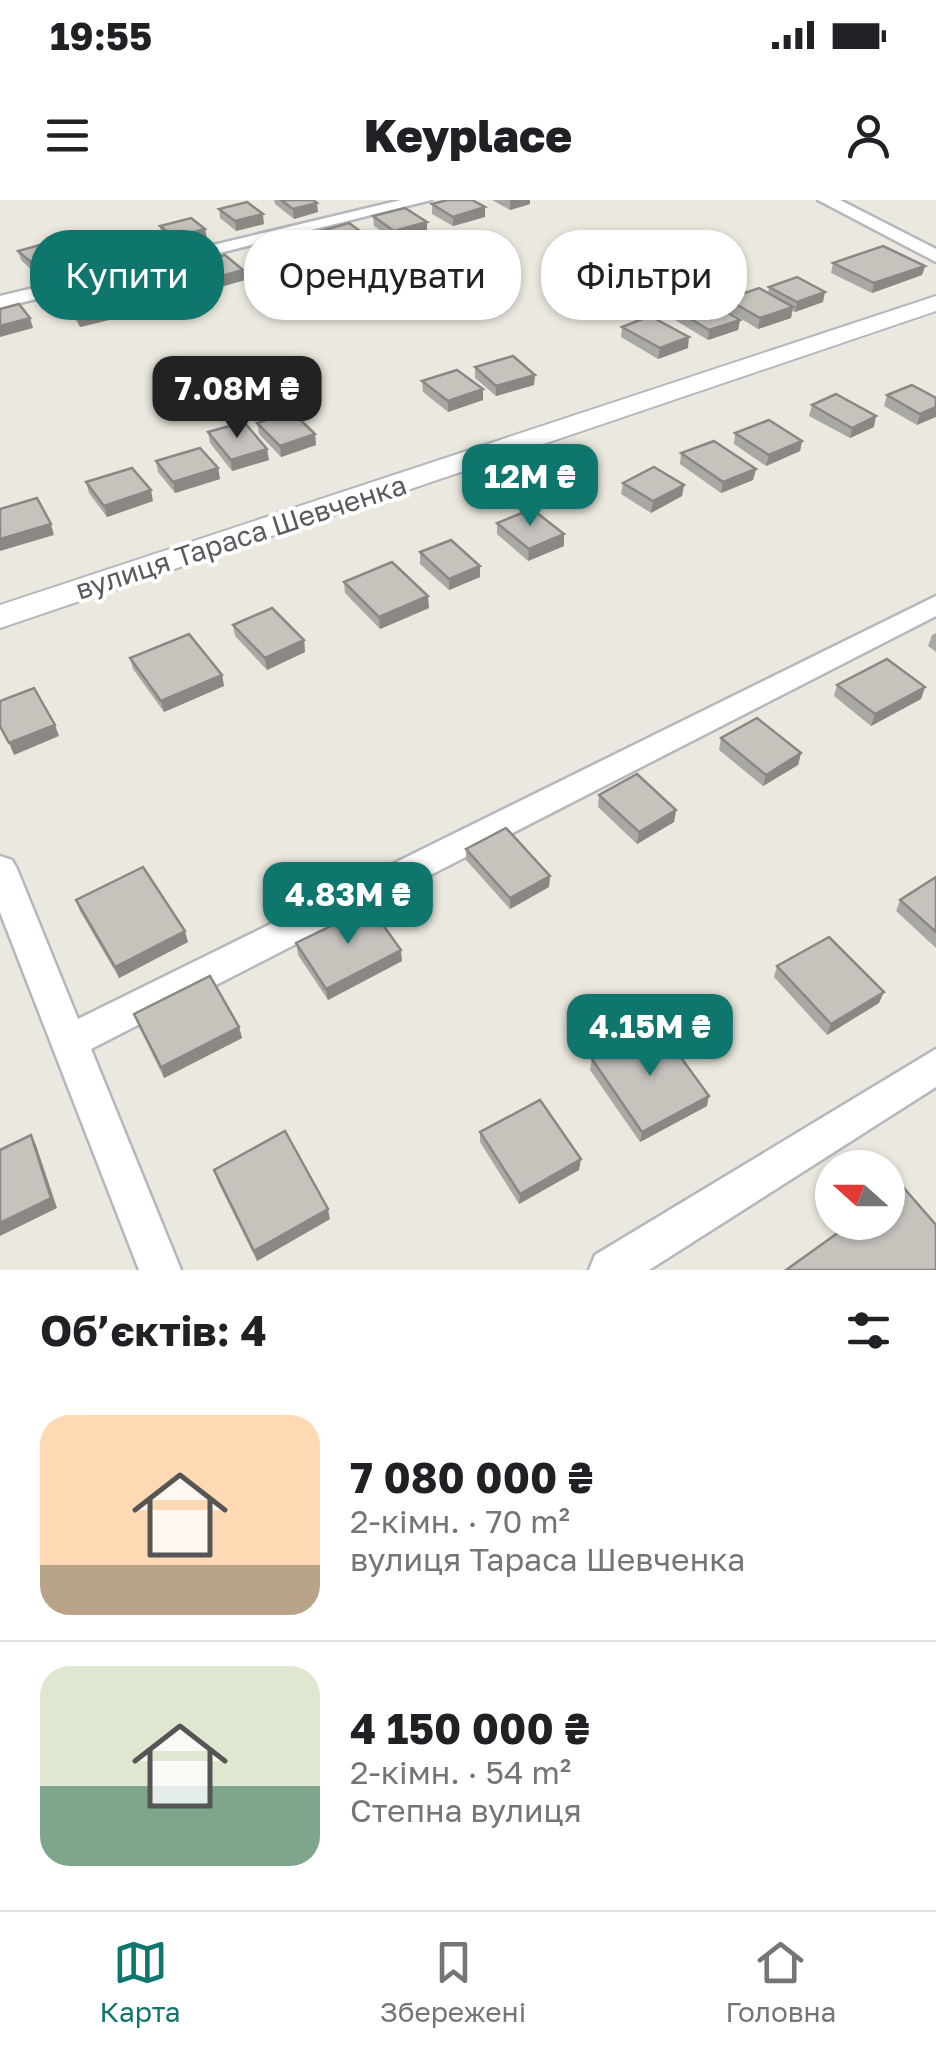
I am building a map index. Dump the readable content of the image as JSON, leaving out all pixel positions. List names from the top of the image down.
{
  "streets": {
    "street": ["вулиця Тараса Шевченка"]
  },
  "north": "left",
  "page": {
    "status": "19:55",
    "header": "Keyplace",
    "chip": ["Купити", "Орендувати", "Фільтри"],
    "price": [
      "7.08M ₴",
      "12M ₴",
      "4.83M ₴",
      "4.15M ₴"
    ],
    "heading": "Об’єктів: 4",
    "list": [
      {
        "name": "7 080 000 ₴",
        "note": "2-кімн. · 70 m² · вулиця Тараса Шевченка"
      },
      {
        "name": "4 150 000 ₴",
        "note": "2-кімн. · 54 m² · Степна вулиця"
      }
    ],
    "tabs": ["Карта", "Збережені", "Головна"]
  }
}
